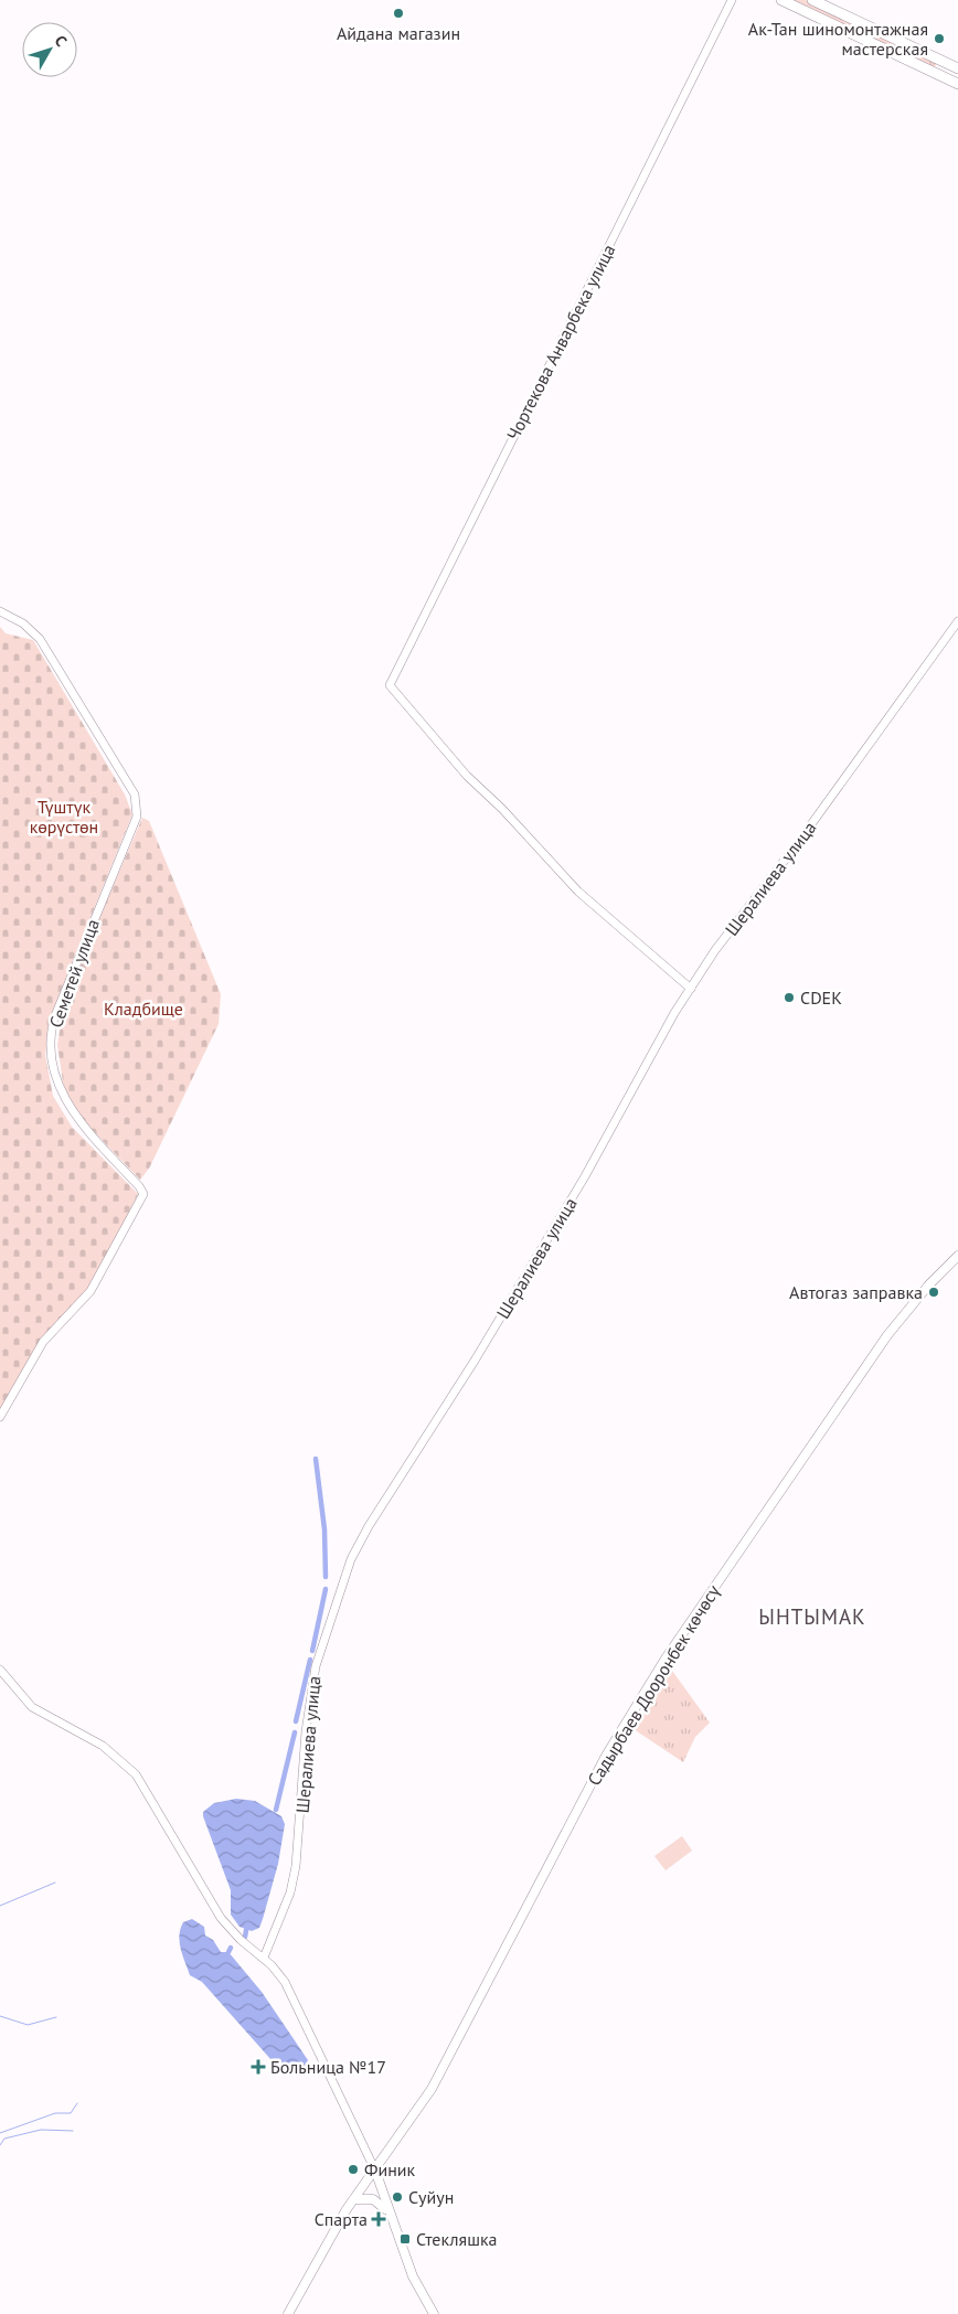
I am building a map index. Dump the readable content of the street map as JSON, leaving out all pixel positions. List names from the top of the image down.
{
  "streets": {
    "main road": ["Садырбаев Дооронбек көчөсү"],
    "street": ["Чортекова Анварбека улица", "Шералиева улица", "Семетей улица"]
  },
  "crossings": [
    ["Чортекова Анварбека улица", "Шералиева улица"]
  ],
  "districts": ["ЫНТЫМАК"],
  "parks": ["Түштүк көрүстөн", "Кладбище"],
  "places": {
    "other": [
      "Айдана магазин",
      "Ак-Тан шиномонтажная мастерская",
      "CDEK",
      "Автогаз заправка",
      "Финик",
      "Суйун"
    ],
    "health": ["Больница №17", "Спарта"],
    "transit": ["Стекляшка"]
  },
  "north": "top right"
}
